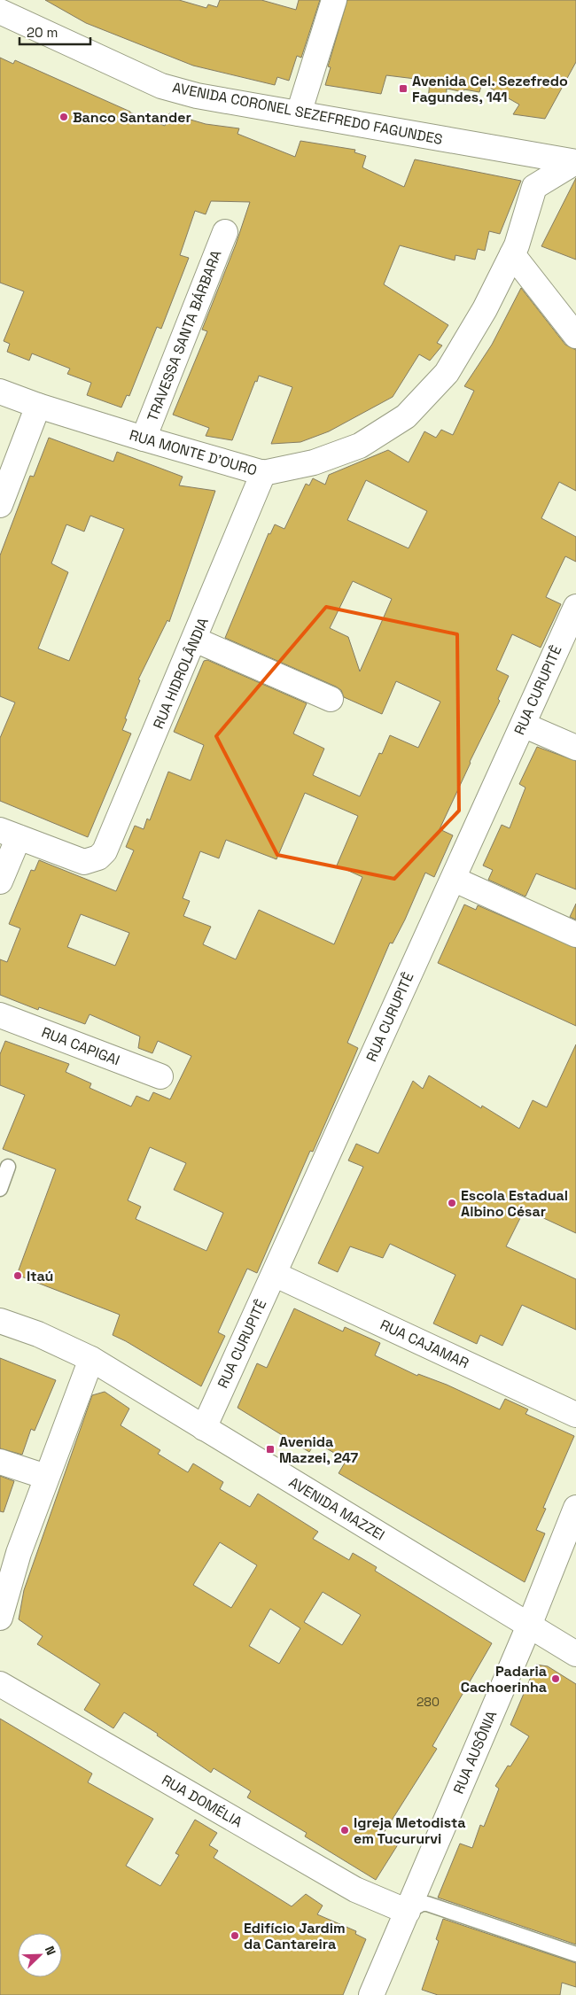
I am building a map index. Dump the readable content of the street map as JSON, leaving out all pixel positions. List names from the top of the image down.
{
  "streets": {
    "street": [
      "AVENIDA CORONEL SEZEFREDO FAGUNDES",
      "TRAVESSA SANTA BÁRBARA",
      "RUA MONTE D'OURO",
      "RUA HIDROLÂNDIA",
      "RUA CURUPITÊ",
      "RUA CAPIGAI",
      "RUA CAJAMAR",
      "AVENIDA MAZZEI",
      "RUA AUSÔNIA",
      "RUA DOMÉLIA"
    ]
  },
  "crossings": [
    ["TRAVESSA SANTA BÁRBARA", "RUA MONTE D'OURO"],
    ["RUA MONTE D'OURO", "RUA HIDROLÂNDIA"],
    ["RUA CURUPITÊ", "RUA CAJAMAR"],
    ["RUA CURUPITÊ", "AVENIDA MAZZEI"],
    ["AVENIDA MAZZEI", "RUA AUSÔNIA"],
    ["RUA AUSÔNIA", "RUA DOMÉLIA"]
  ],
  "places": {
    "transit": ["Avenida Cel. Sezefredo Fagundes, 141", "Avenida Mazzei, 247"],
    "other": [
      "Banco Santander",
      "Escola Estadual Albino César",
      "Itaú",
      "Padaria Cachoerinha",
      "Igreja Metodista em Tucururvi",
      "Edifício Jardim da Cantareira"
    ]
  },
  "house_numbers": ["280"],
  "scale_bar": "20 m",
  "north": "top right"
}
